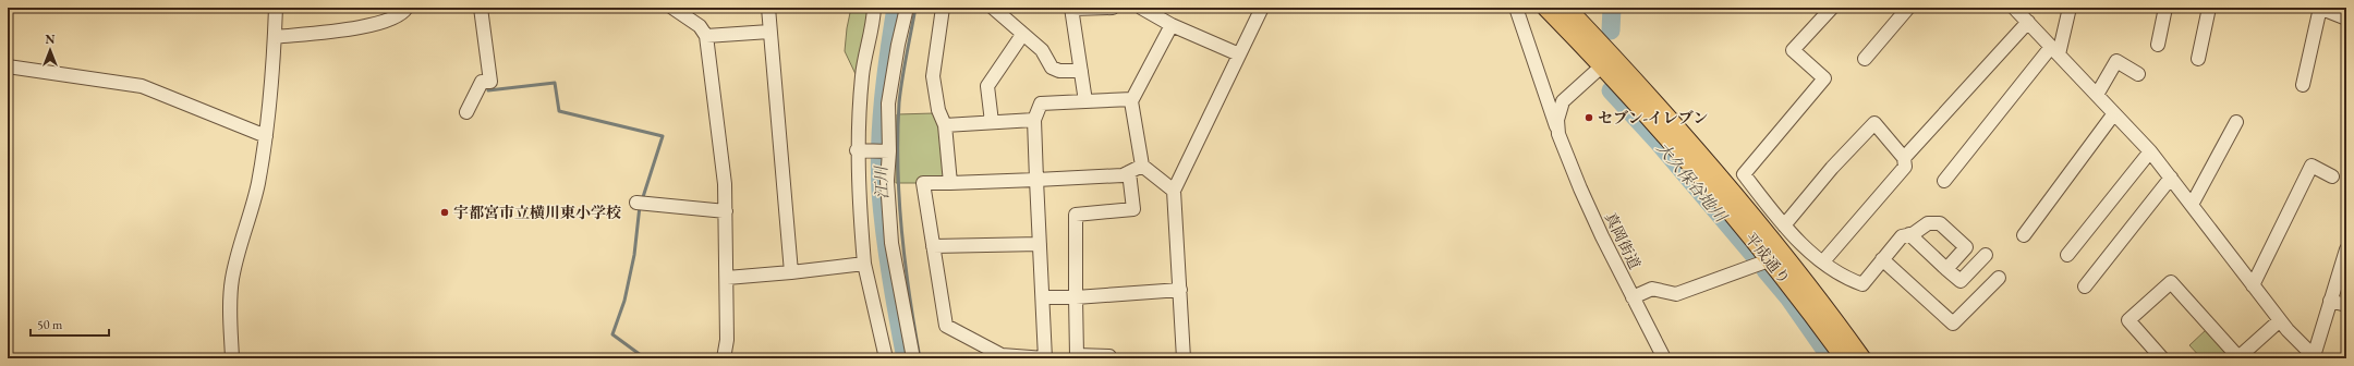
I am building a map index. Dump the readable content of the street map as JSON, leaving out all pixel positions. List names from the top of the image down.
{
  "streets": {
    "main road": ["平成通り"],
    "street": ["真岡街道"]
  },
  "crossings": [
    ["真岡街道", "平成通り"]
  ],
  "water": ["大久保谷地川", "江川"],
  "places": ["セブン-イレブン", "宇都宮市立横川東小学校"],
  "scale_bar": "50 m",
  "north": "top"
}
